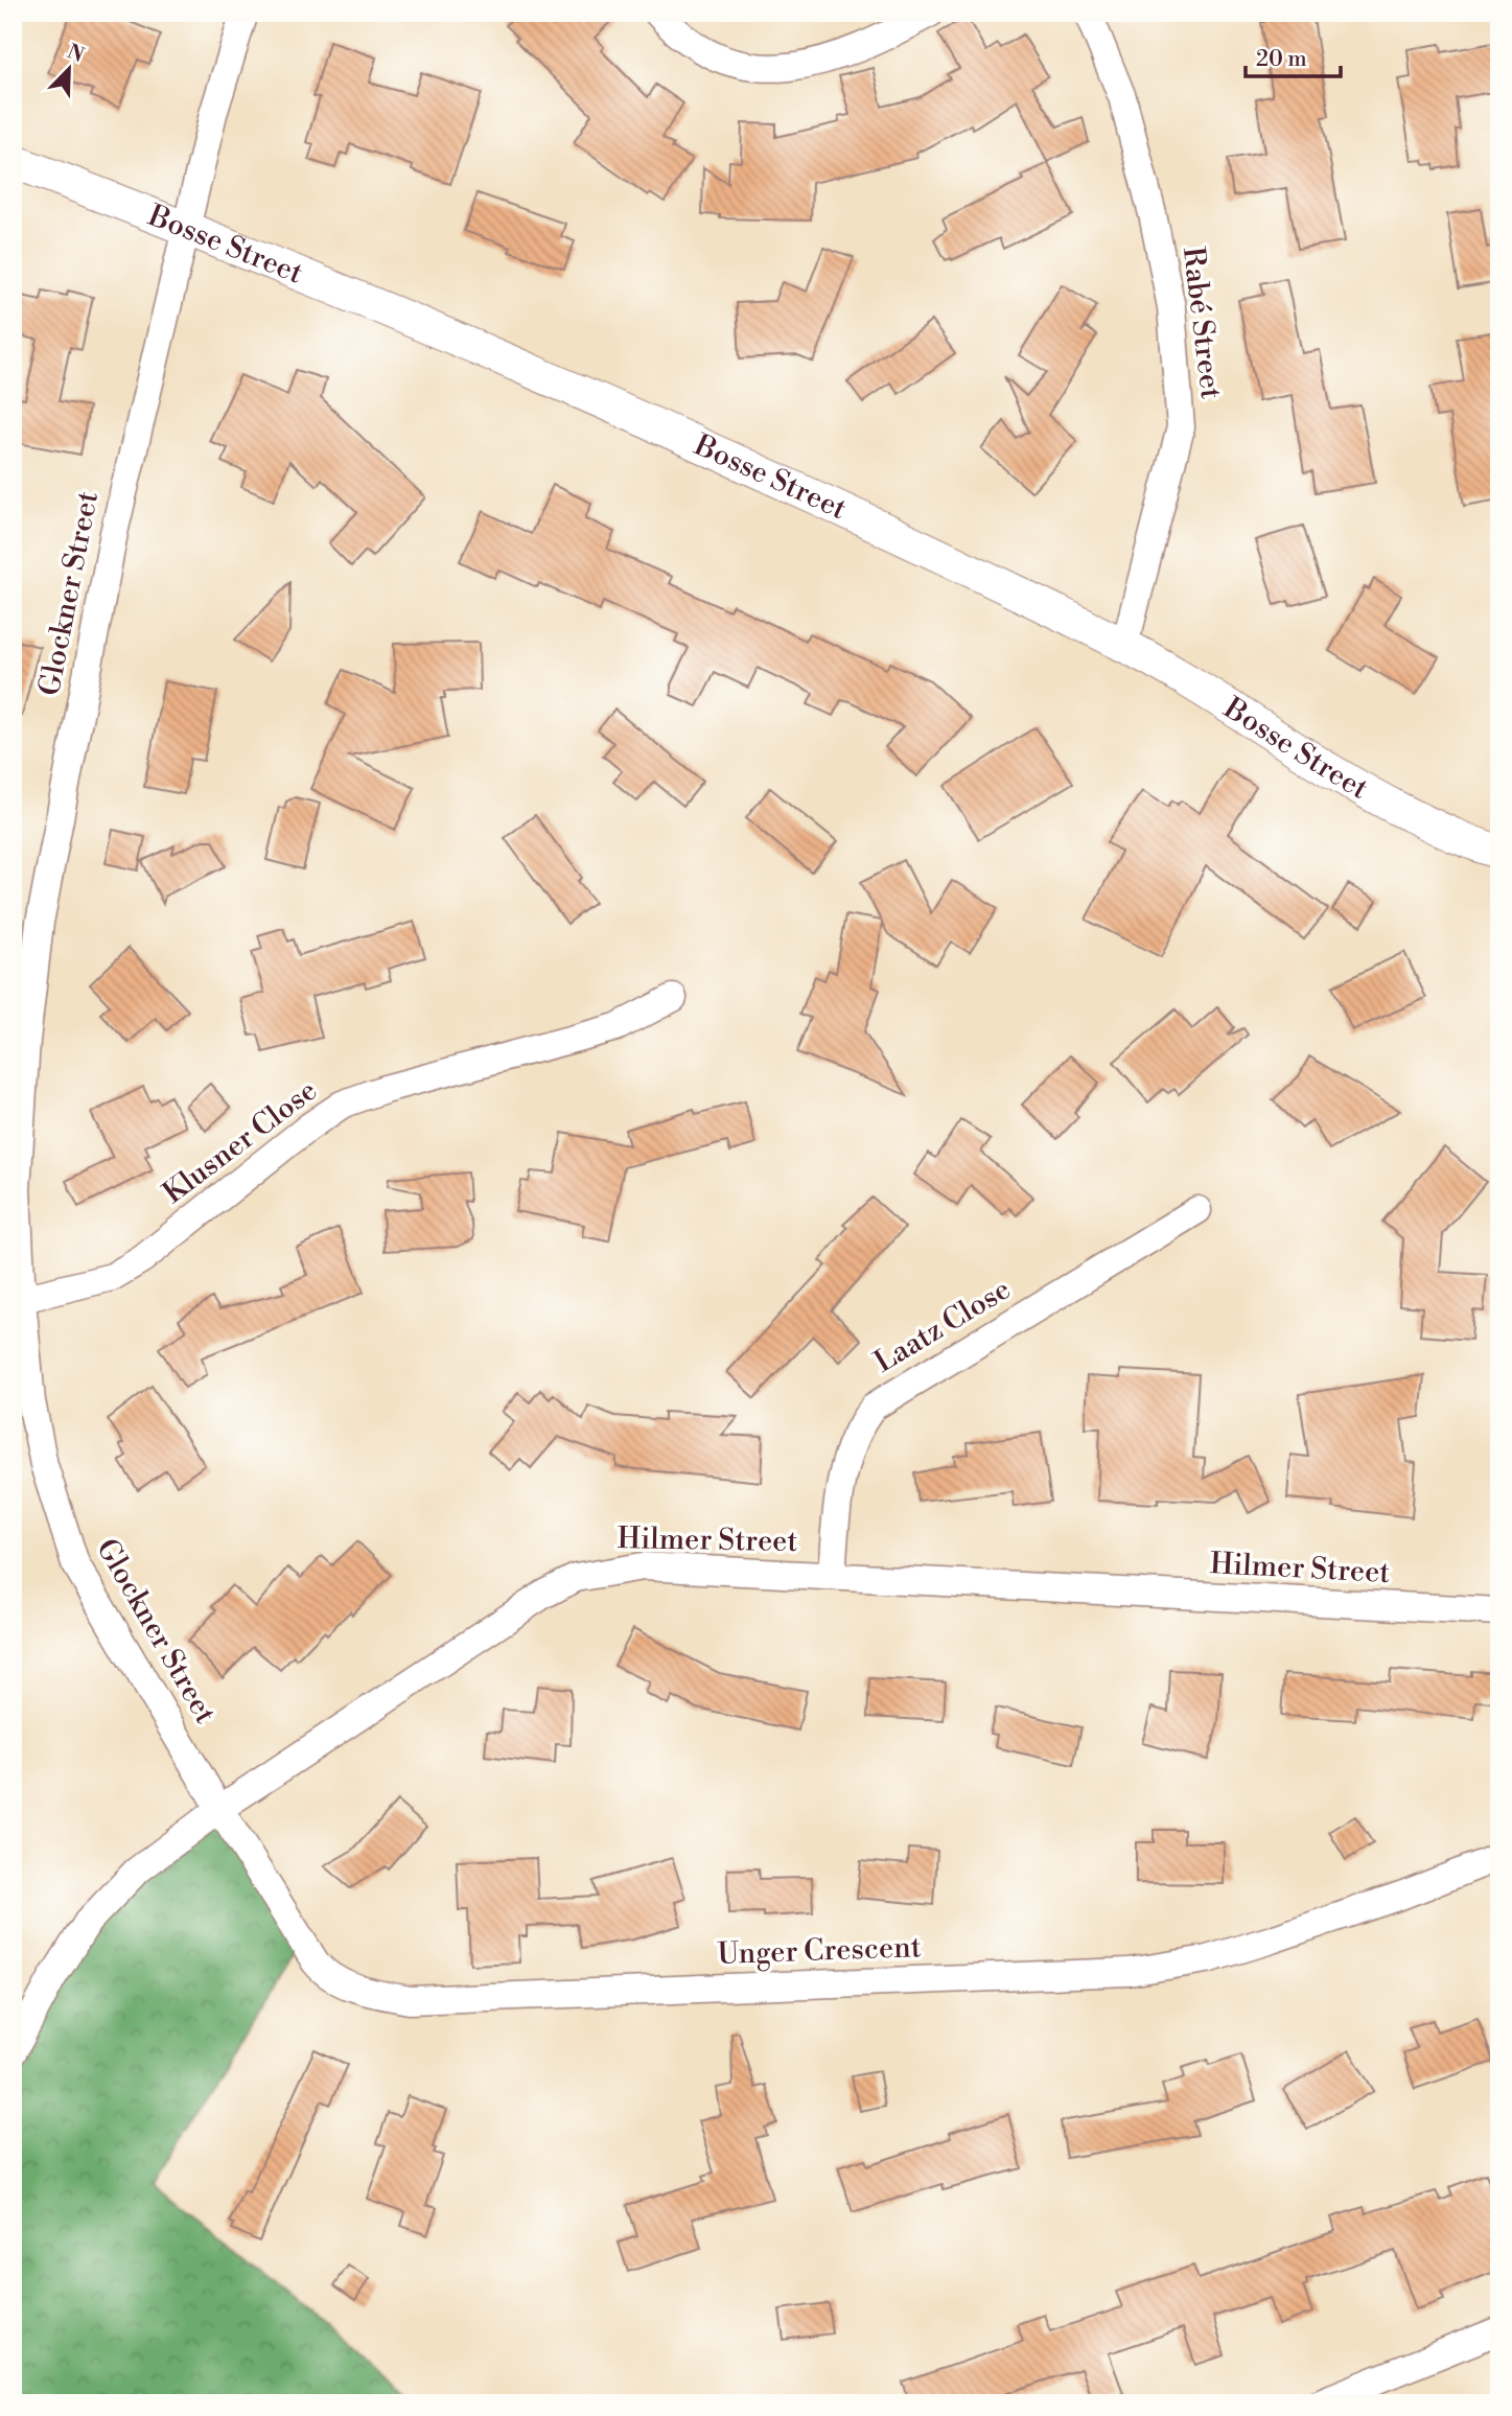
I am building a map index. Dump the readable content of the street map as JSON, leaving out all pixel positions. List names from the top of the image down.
{
  "streets": {
    "street": [
      "Bosse Street",
      "Rabé Street",
      "Glockner Street",
      "Klusner Close",
      "Laatz Close",
      "Hilmer Street",
      "Unger Crescent"
    ]
  },
  "crossings": [
    ["Bosse Street", "Rabé Street"],
    ["Bosse Street", "Glockner Street"],
    ["Glockner Street", "Klusner Close"],
    ["Glockner Street", "Hilmer Street"],
    ["Glockner Street", "Unger Crescent"],
    ["Laatz Close", "Hilmer Street"],
    ["Hilmer Street", "Unger Crescent"]
  ],
  "scale_bar": "20 m",
  "north": "top right"
}
